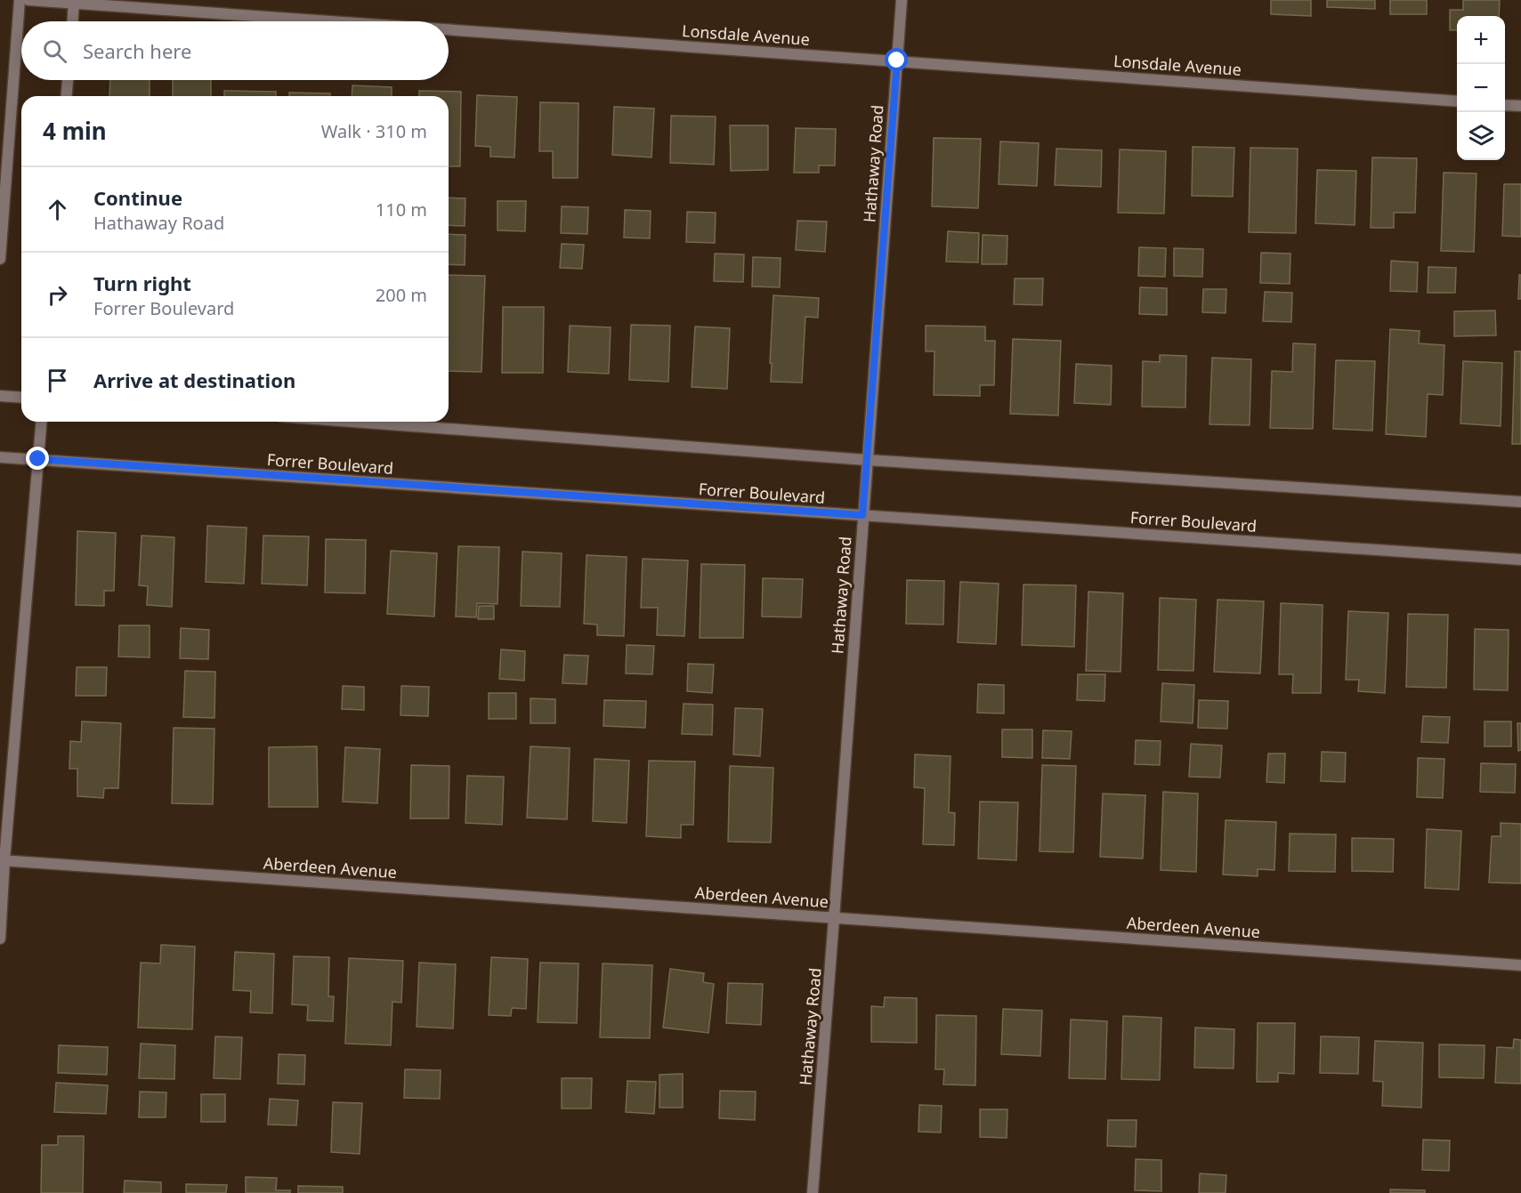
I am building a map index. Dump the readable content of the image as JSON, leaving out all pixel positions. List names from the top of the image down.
{
  "streets": {
    "street": [
      "Lonsdale Avenue",
      "Hathaway Road",
      "Forrer Boulevard",
      "Aberdeen Avenue"
    ]
  },
  "crossings": [
    ["Lonsdale Avenue", "Hathaway Road"],
    ["Hathaway Road", "Forrer Boulevard"],
    ["Hathaway Road", "Aberdeen Avenue"]
  ],
  "page": {
    "map_buttons": ["+", "−"],
    "search": "Search here",
    "heading": ["4 min", "Walk · 310 m"],
    "list": [
      ["Continue", "Hathaway Road", "110 m"],
      ["Turn right", "Forrer Boulevard", "200 m"],
      "Arrive at destination"
    ]
  }
}
